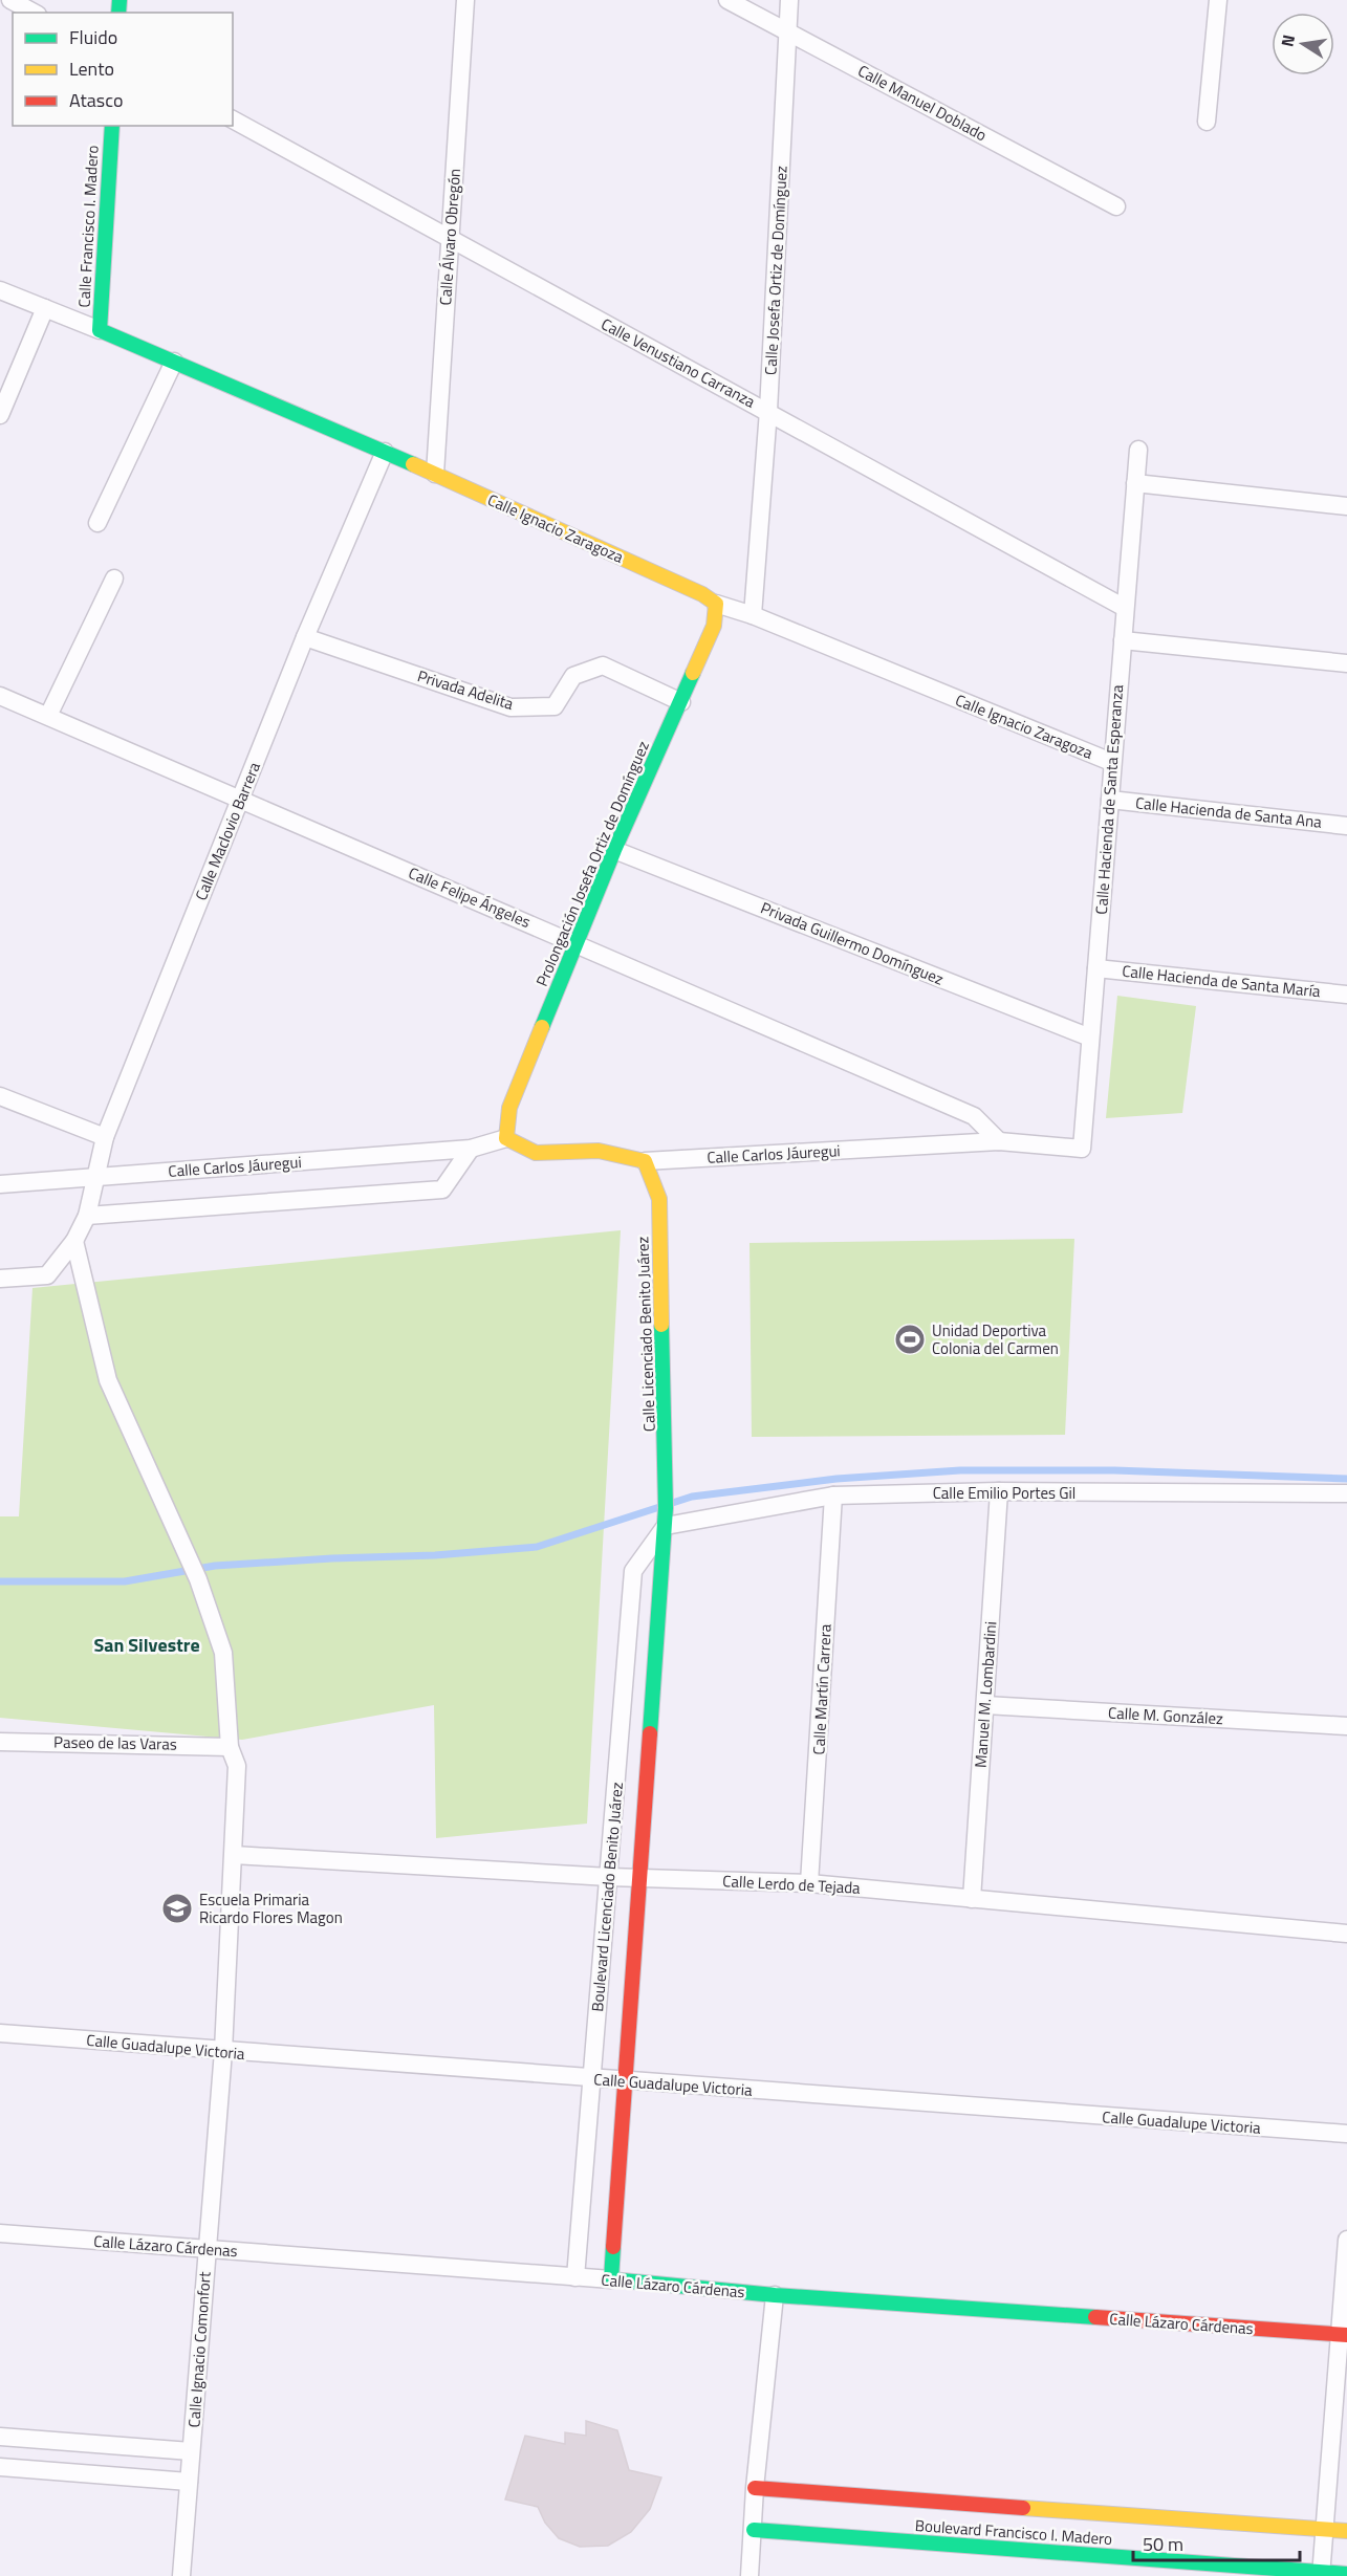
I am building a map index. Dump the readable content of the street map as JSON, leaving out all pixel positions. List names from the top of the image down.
{
  "streets": {
    "street": [
      "Calle Manuel Doblado",
      "Calle Francisco I. Madero",
      "Calle Álvaro Obregón",
      "Calle Josefa Ortiz de Domínguez",
      "Calle Venustiano Carranza",
      "Calle Ignacio Zaragoza",
      "Privada Adelita",
      "Calle Hacienda de Santa Esperanza",
      "Calle Hacienda de Santa Ana",
      "Calle Maclovio Barrera",
      "Prolongación Josefa Ortiz de Domínguez",
      "Calle Felipe Ángeles",
      "Privada Guillermo Domínguez",
      "Calle Hacienda de Santa María",
      "Calle Carlos Jáuregui",
      "Calle Licenciado Benito Juárez",
      "Calle Emilio Portes Gil",
      "Calle Martín Carrera",
      "Manuel M. Lombardini",
      "Calle M. González",
      "Paseo de las Varas",
      "Calle Lerdo de Tejada",
      "Boulevard Licenciado Benito Juárez",
      "Calle Guadalupe Victoria",
      "Calle Lázaro Cárdenas",
      "Calle Ignacio Comonfort",
      "Boulevard Francisco I. Madero"
    ]
  },
  "crossings": [
    ["Calle Manuel Doblado", "Calle Josefa Ortiz de Domínguez"],
    ["Calle Francisco I. Madero", "Calle Ignacio Zaragoza"],
    ["Calle Álvaro Obregón", "Calle Venustiano Carranza"],
    ["Calle Álvaro Obregón", "Calle Ignacio Zaragoza"],
    ["Calle Josefa Ortiz de Domínguez", "Calle Venustiano Carranza"],
    ["Calle Josefa Ortiz de Domínguez", "Calle Ignacio Zaragoza"],
    ["Calle Venustiano Carranza", "Calle Hacienda de Santa Esperanza"],
    ["Calle Ignacio Zaragoza", "Calle Hacienda de Santa Esperanza"],
    ["Calle Ignacio Zaragoza", "Calle Maclovio Barrera"],
    ["Calle Ignacio Zaragoza", "Prolongación Josefa Ortiz de Domínguez"],
    ["Privada Adelita", "Calle Maclovio Barrera"],
    ["Privada Adelita", "Prolongación Josefa Ortiz de Domínguez"],
    ["Calle Hacienda de Santa Esperanza", "Calle Hacienda de Santa Ana"],
    ["Calle Hacienda de Santa Esperanza", "Privada Guillermo Domínguez"],
    ["Calle Hacienda de Santa Esperanza", "Calle Hacienda de Santa María"],
    ["Calle Hacienda de Santa Esperanza", "Calle Carlos Jáuregui"],
    ["Calle Maclovio Barrera", "Calle Felipe Ángeles"],
    ["Calle Maclovio Barrera", "Calle Carlos Jáuregui"],
    ["Calle Maclovio Barrera", "Calle Ignacio Comonfort"],
    ["Prolongación Josefa Ortiz de Domínguez", "Calle Felipe Ángeles"],
    ["Prolongación Josefa Ortiz de Domínguez", "Privada Guillermo Domínguez"],
    ["Prolongación Josefa Ortiz de Domínguez", "Calle Carlos Jáuregui"],
    ["Calle Felipe Ángeles", "Calle Carlos Jáuregui"],
    ["Calle Carlos Jáuregui", "Calle Licenciado Benito Juárez"],
    ["Calle Licenciado Benito Juárez", "Calle Emilio Portes Gil"],
    ["Calle Licenciado Benito Juárez", "Boulevard Licenciado Benito Juárez"],
    ["Calle Emilio Portes Gil", "Calle Martín Carrera"],
    ["Calle Emilio Portes Gil", "Manuel M. Lombardini"],
    ["Calle Emilio Portes Gil", "Boulevard Licenciado Benito Juárez"],
    ["Calle Martín Carrera", "Calle Lerdo de Tejada"],
    ["Manuel M. Lombardini", "Calle M. González"],
    ["Manuel M. Lombardini", "Calle Lerdo de Tejada"],
    ["Paseo de las Varas", "Calle Ignacio Comonfort"],
    ["Calle Lerdo de Tejada", "Boulevard Licenciado Benito Juárez"],
    ["Calle Lerdo de Tejada", "Calle Ignacio Comonfort"],
    ["Boulevard Licenciado Benito Juárez", "Calle Guadalupe Victoria"],
    ["Boulevard Licenciado Benito Juárez", "Calle Lázaro Cárdenas"],
    ["Calle Guadalupe Victoria", "Calle Ignacio Comonfort"],
    ["Calle Lázaro Cárdenas", "Calle Ignacio Comonfort"]
  ],
  "districts": ["San Silvestre"],
  "places": {
    "sports": ["Unidad Deportiva Colonia del Carmen"],
    "school or university": ["Escuela Primaria Ricardo Flores Magon"]
  },
  "legend": ["Fluido", "Lento", "Atasco"],
  "scale_bar": "50 m",
  "north": "left"
}
